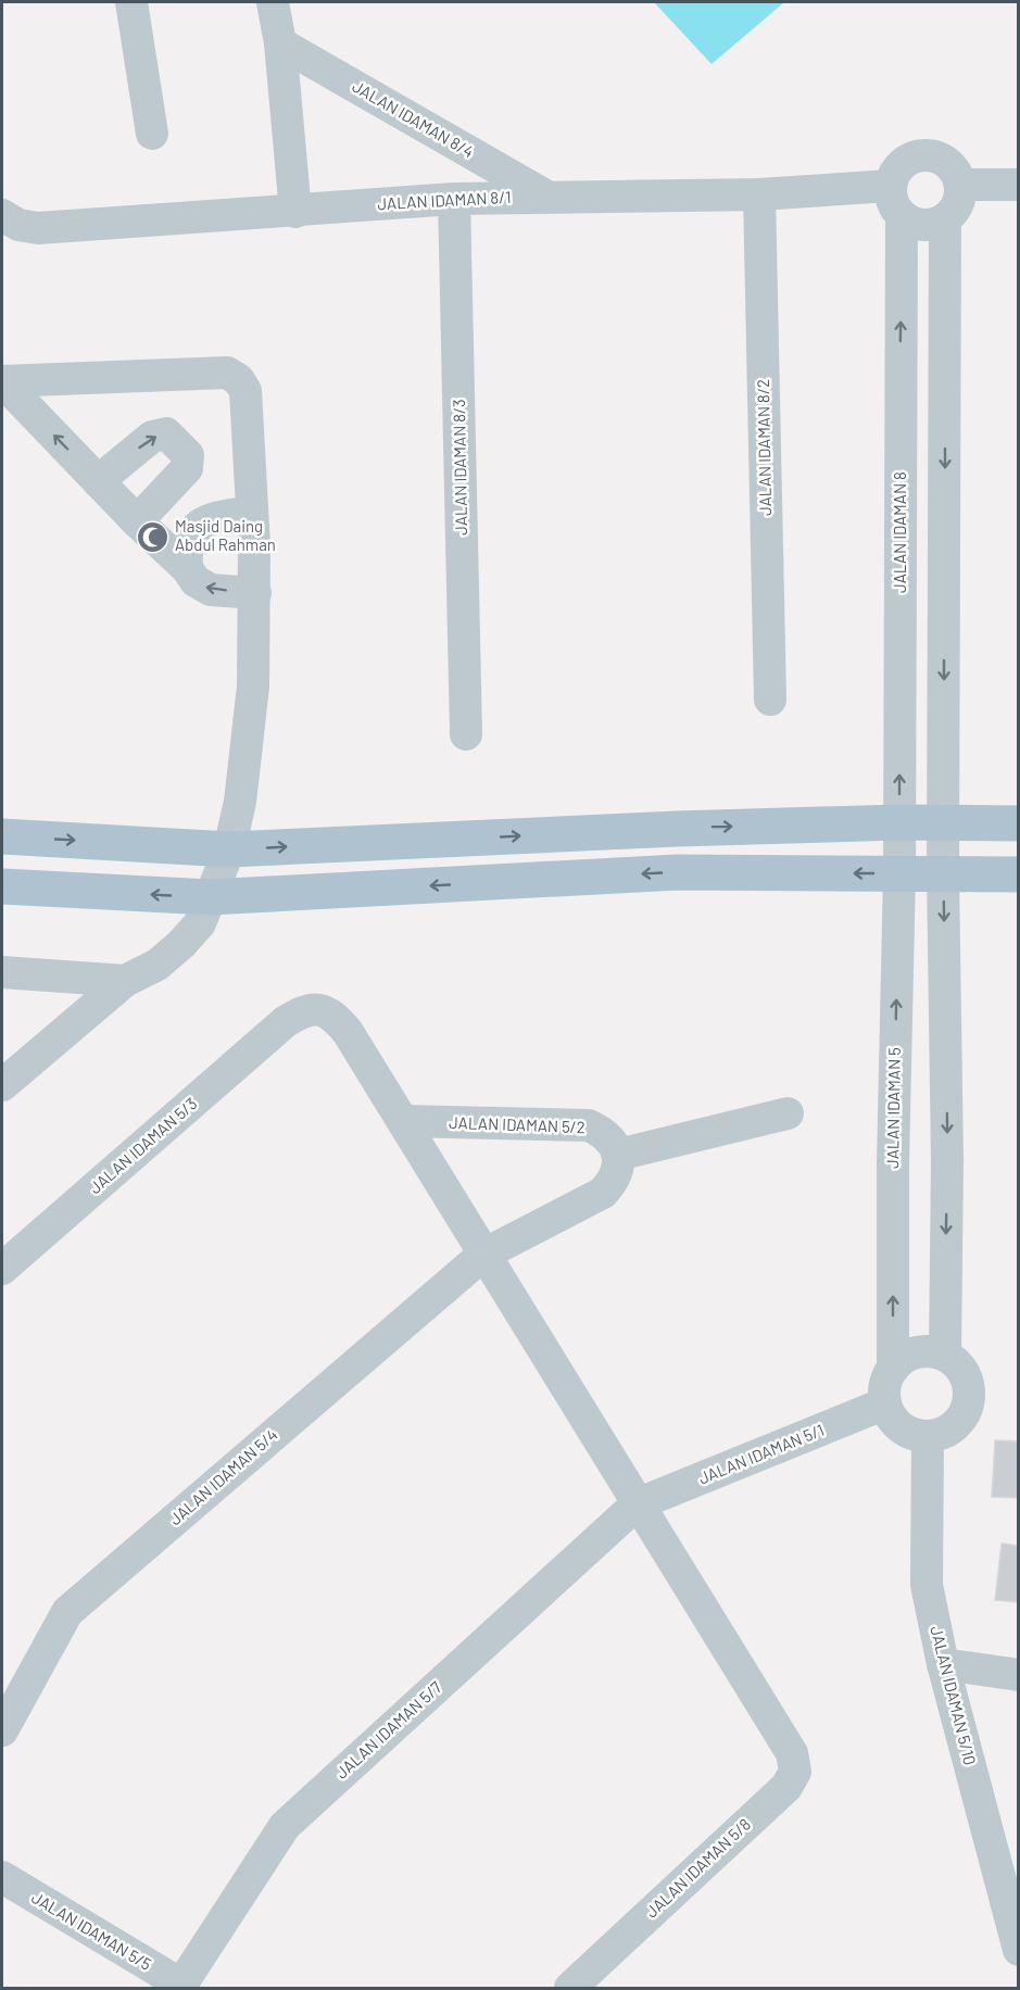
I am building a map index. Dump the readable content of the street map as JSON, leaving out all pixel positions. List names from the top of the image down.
{
  "streets": {
    "street": [
      "JALAN IDAMAN 8/4",
      "JALAN IDAMAN 8/1",
      "JALAN IDAMAN 8/2",
      "JALAN IDAMAN 8/3",
      "JALAN IDAMAN 8",
      "JALAN IDAMAN 5",
      "JALAN IDAMAN 5/2",
      "JALAN IDAMAN 5/3",
      "JALAN IDAMAN 5/1",
      "JALAN IDAMAN 5/4",
      "JALAN IDAMAN 5/10",
      "JALAN IDAMAN 5/7",
      "JALAN IDAMAN 5/8",
      "JALAN IDAMAN 5/5"
    ]
  },
  "crossings": [
    ["JALAN IDAMAN 8/4", "JALAN IDAMAN 8/1"],
    ["JALAN IDAMAN 8/1", "JALAN IDAMAN 8/2"],
    ["JALAN IDAMAN 8/1", "JALAN IDAMAN 8/3"],
    ["JALAN IDAMAN 8/1", "JALAN IDAMAN 8"],
    ["JALAN IDAMAN 8", "JALAN IDAMAN 5"],
    ["JALAN IDAMAN 5", "JALAN IDAMAN 5/1"],
    ["JALAN IDAMAN 5", "JALAN IDAMAN 5/10"],
    ["JALAN IDAMAN 5/2", "JALAN IDAMAN 5/3"],
    ["JALAN IDAMAN 5/1", "JALAN IDAMAN 5/10"],
    ["JALAN IDAMAN 5/1", "JALAN IDAMAN 5/7"],
    ["JALAN IDAMAN 5/1", "JALAN IDAMAN 5/8"],
    ["JALAN IDAMAN 5/7", "JALAN IDAMAN 5/8"],
    ["JALAN IDAMAN 5/7", "JALAN IDAMAN 5/5"]
  ],
  "places": {
    "mosque": ["Masjid Daing Abdul Rahman"]
  }
}
